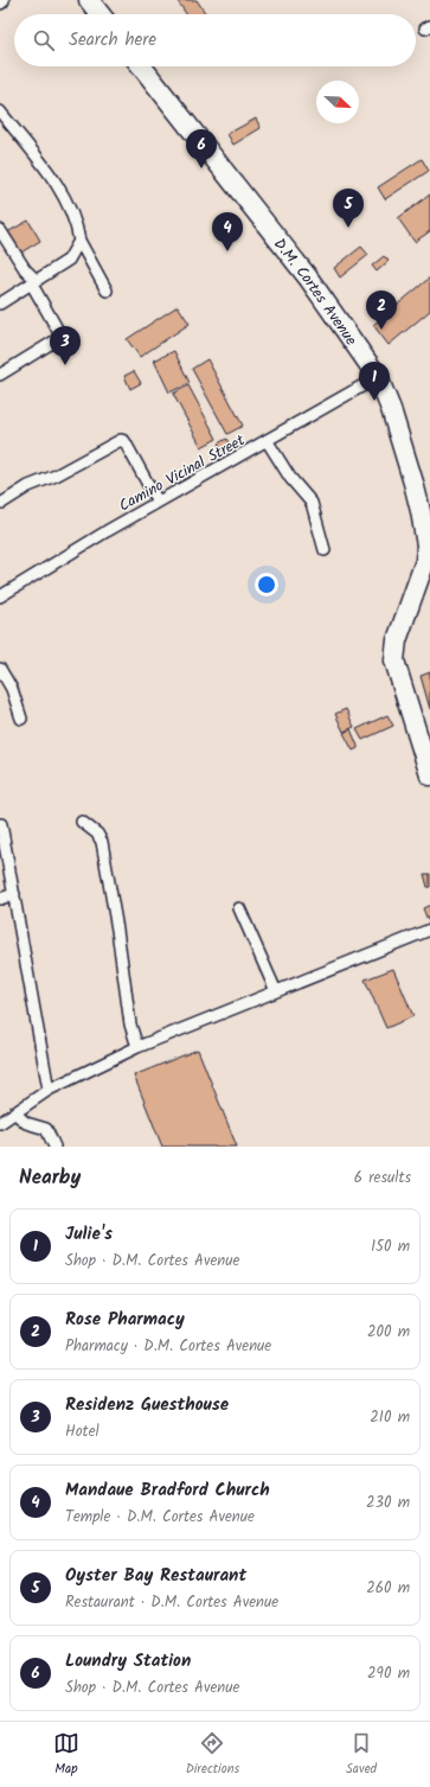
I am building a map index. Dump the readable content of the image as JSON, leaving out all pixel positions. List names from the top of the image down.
{
  "streets": {
    "highway": ["D.M. Cortes Avenue"],
    "street": ["Camino Vicinal Street"]
  },
  "crossings": [
    ["D.M. Cortes Avenue", "Camino Vicinal Street"]
  ],
  "north": "bottom right",
  "page": {
    "search": "Search here",
    "pins": [
      "6",
      "5",
      "4",
      "2",
      "3",
      "1"
    ],
    "heading": ["Nearby", "6 results"],
    "list": [
      {
        "mark": "1",
        "name": "Julie's",
        "note": "Shop · D.M. Cortes Avenue",
        "value": "150 m"
      },
      {
        "mark": "2",
        "name": "Rose Pharmacy",
        "note": "Pharmacy · D.M. Cortes Avenue",
        "value": "200 m"
      },
      {
        "mark": "3",
        "name": "Residenz Guesthouse",
        "note": "Hotel",
        "value": "210 m"
      },
      {
        "mark": "4",
        "name": "Mandaue Bradford Church",
        "note": "Temple · D.M. Cortes Avenue",
        "value": "230 m"
      },
      {
        "mark": "5",
        "name": "Oyster Bay Restaurant",
        "note": "Restaurant · D.M. Cortes Avenue",
        "value": "260 m"
      },
      {
        "mark": "6",
        "name": "Loundry Station",
        "note": "Shop · D.M. Cortes Avenue",
        "value": "290 m"
      }
    ],
    "nav": ["Map", "Directions", "Saved"]
  }
}
